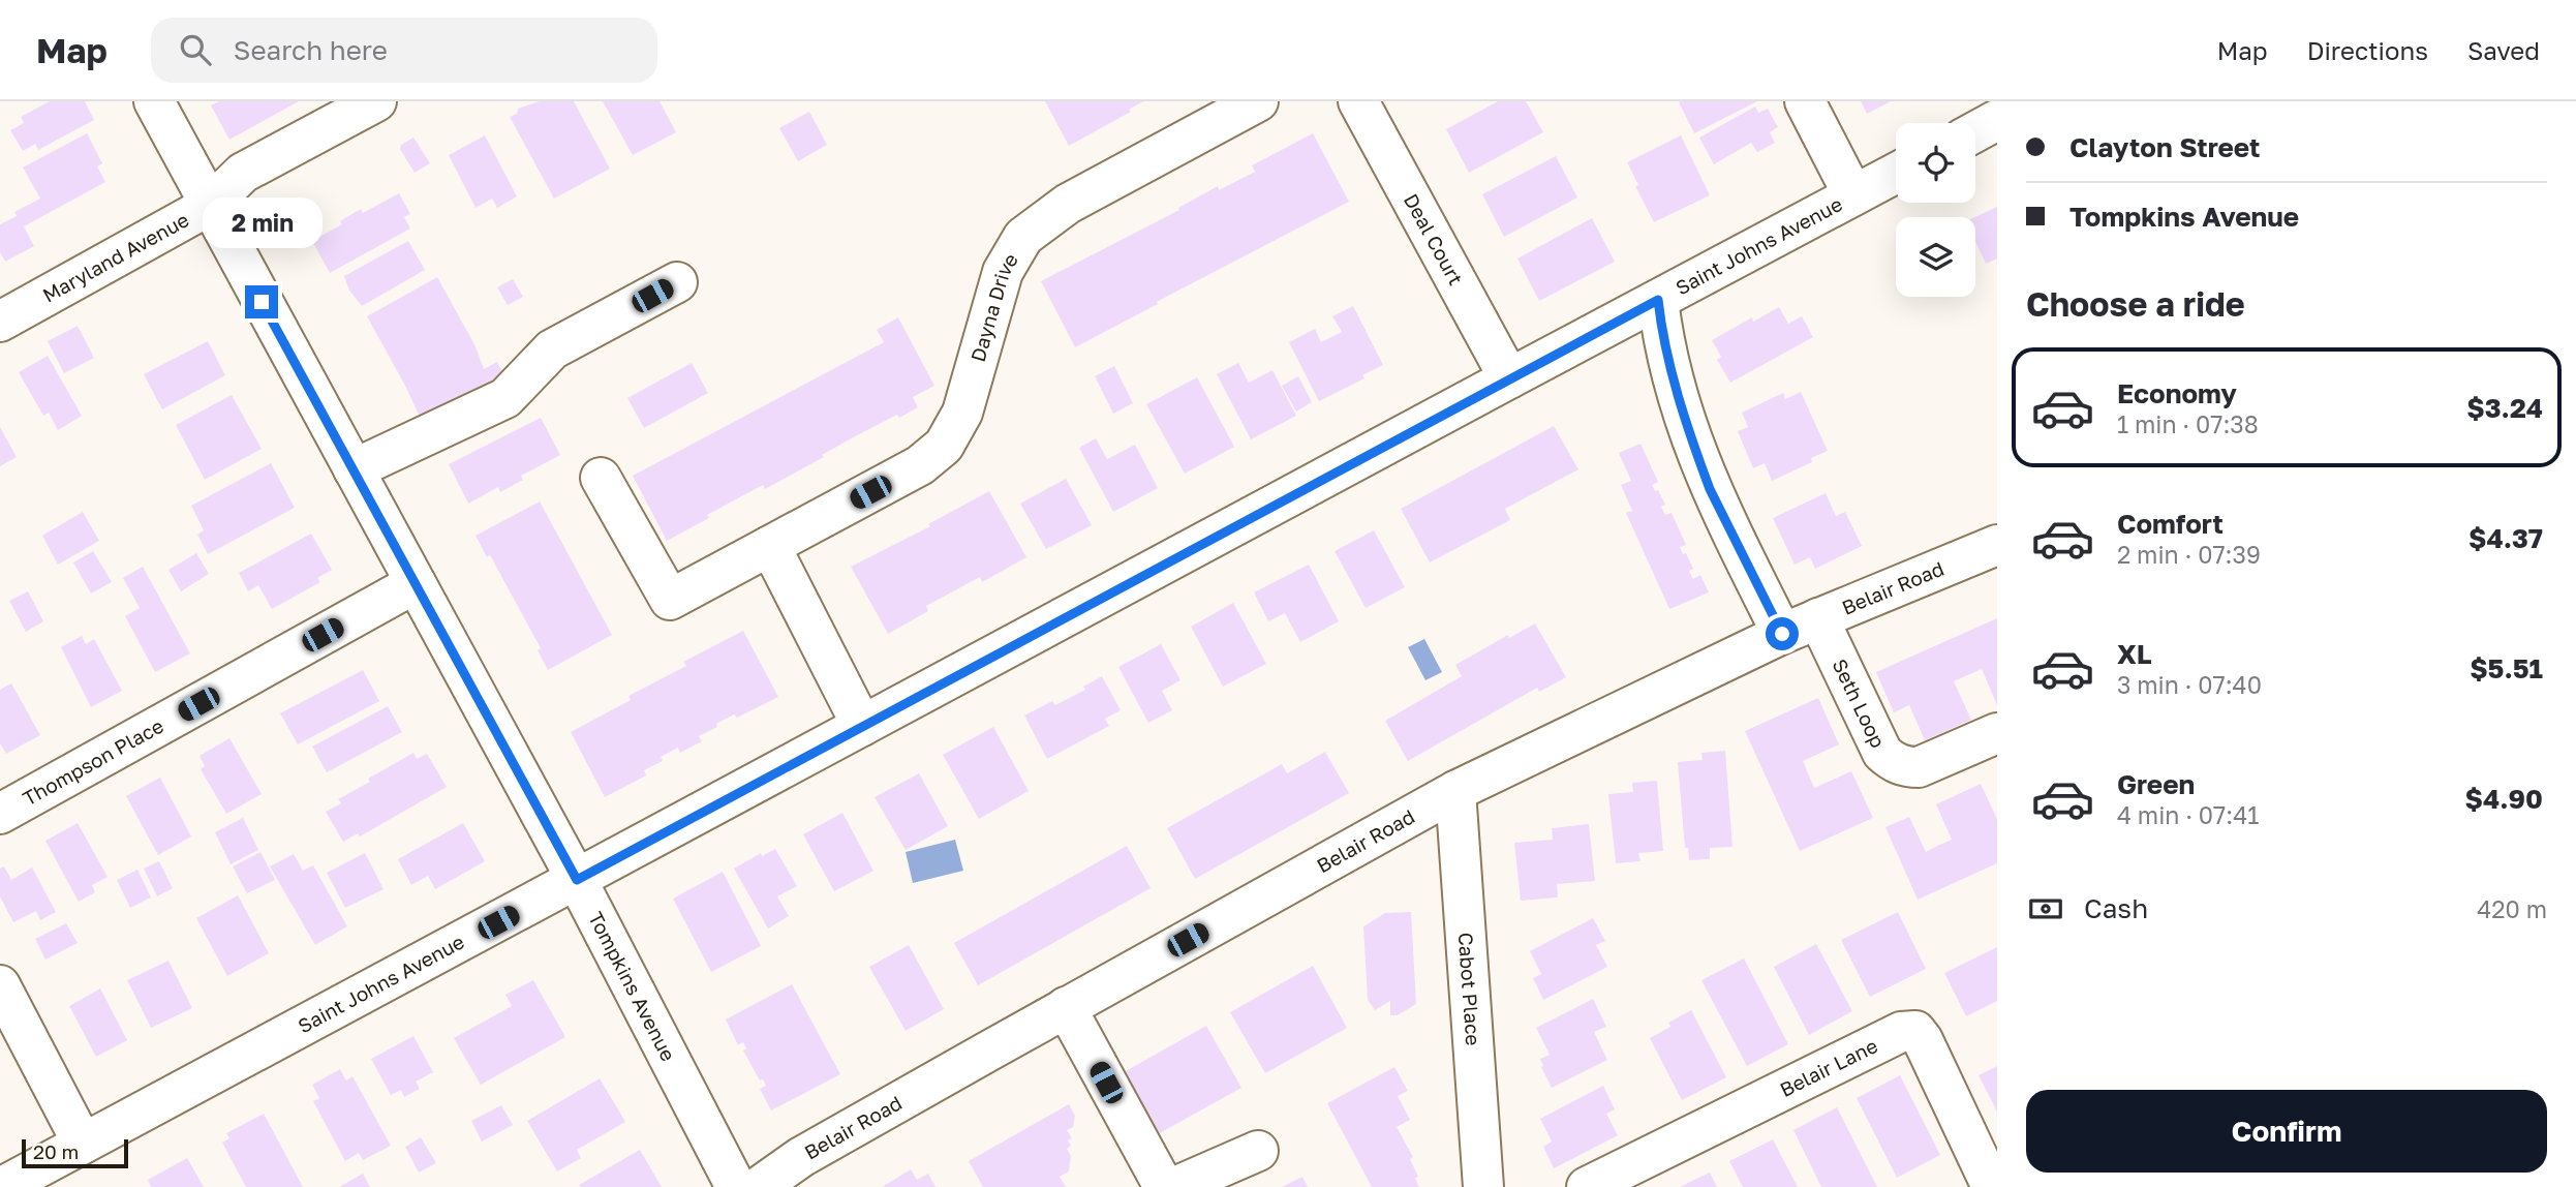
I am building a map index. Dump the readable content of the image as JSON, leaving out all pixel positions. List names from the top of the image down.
{
  "streets": {
    "street": [
      "Deal Court",
      "Saint Johns Avenue",
      "Maryland Avenue",
      "Dayna Drive",
      "Belair Road",
      "Seth Loop",
      "Thompson Place",
      "Tompkins Avenue",
      "Cabot Place",
      "Belair Lane"
    ]
  },
  "crossings": [
    ["Deal Court", "Saint Johns Avenue"],
    ["Saint Johns Avenue", "Tompkins Avenue"],
    ["Maryland Avenue", "Tompkins Avenue"],
    ["Belair Road", "Seth Loop"],
    ["Belair Road", "Cabot Place"],
    ["Thompson Place", "Tompkins Avenue"]
  ],
  "scale_bar": "20 m",
  "page": {
    "header": "Map",
    "search": "Search here",
    "nav": ["Map", "Directions", "Saved"],
    "banner": ["Clayton Street", "Tompkins Avenue"],
    "bubble": "2 min",
    "heading": "Choose a ride",
    "list": [
      {
        "name": "Economy",
        "note": "1 min · 07:38",
        "value": "$3.24"
      },
      {
        "name": "Comfort",
        "note": "2 min · 07:39",
        "value": "$4.37"
      },
      {
        "name": "XL",
        "note": "3 min · 07:40",
        "value": "$5.51"
      },
      {
        "name": "Green",
        "note": "4 min · 07:41",
        "value": "$4.90"
      }
    ],
    "pay": ["Cash", "420 m"],
    "buttons": "Confirm",
    "scale": "20 m"
  }
}
